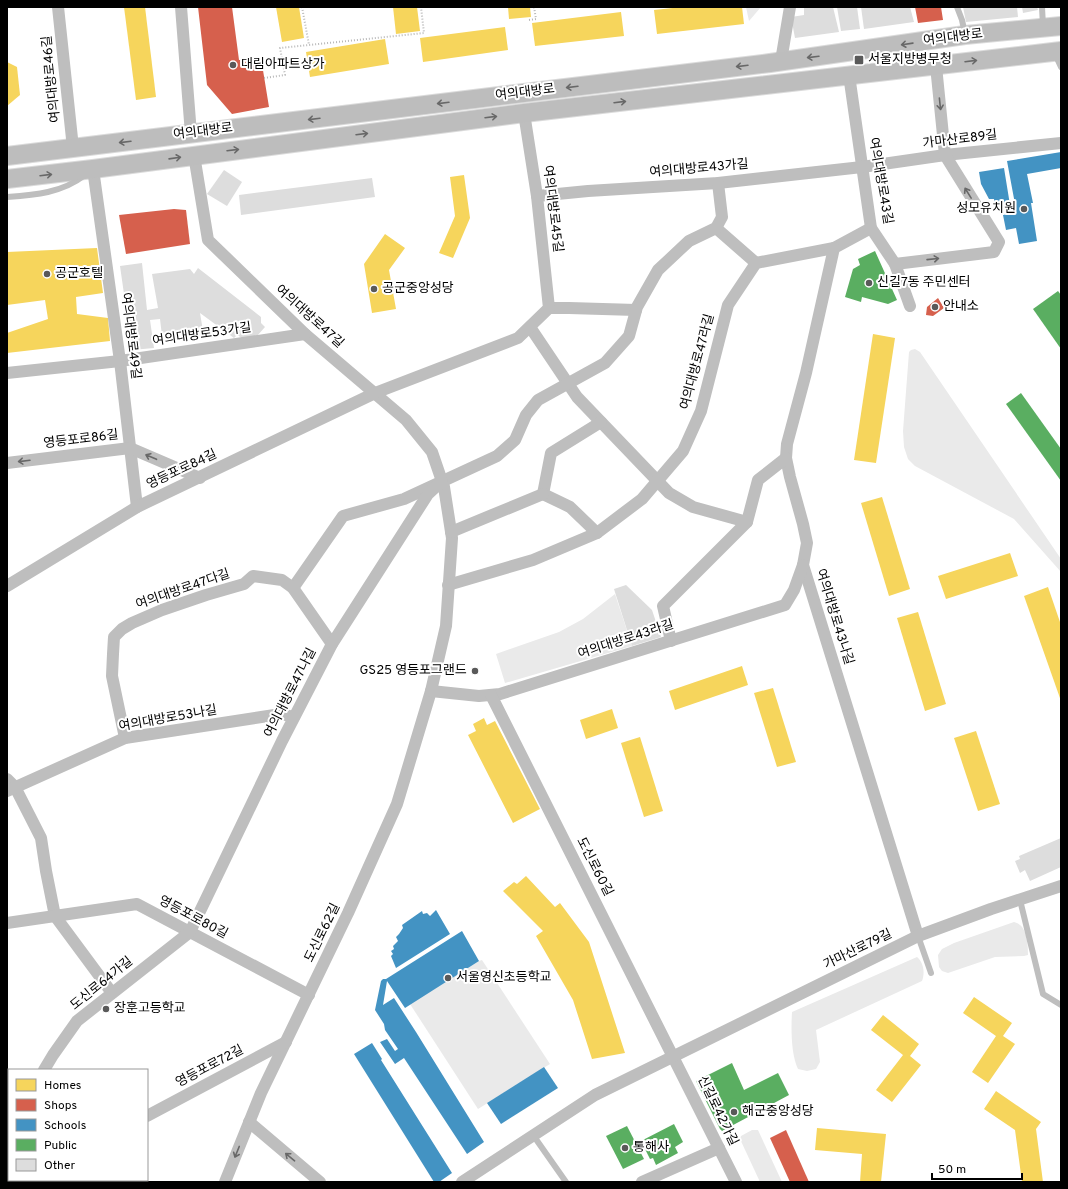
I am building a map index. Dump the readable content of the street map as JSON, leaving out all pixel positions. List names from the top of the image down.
{
  "streets": {
    "main road": ["여의대방로"],
    "street": [
      "여의대방로46길",
      "가마산로89길",
      "여의대방로43가길",
      "여의대방로43길",
      "여의대방로45길",
      "여의대방로47길",
      "여의대방로53가길",
      "여의대방로49길",
      "여의대방로47라길",
      "영등포로86길",
      "영등포로84길",
      "여의대방로47다길",
      "여의대방로43나길",
      "여의대방로43라길",
      "여의대방로47나길",
      "여의대방로53나길",
      "도신로60길",
      "영등포로80길",
      "도신로62길",
      "가마산로79길",
      "도신로64가길",
      "영등포로72길",
      "신길로42가길"
    ]
  },
  "crossings": [
    ["여의대방로", "여의대방로46길"],
    ["여의대방로", "가마산로89길"],
    ["여의대방로", "여의대방로43길"],
    ["여의대방로", "여의대방로45길"],
    ["여의대방로", "여의대방로47길"],
    ["여의대방로", "여의대방로49길"],
    ["가마산로89길", "여의대방로43가길"],
    ["가마산로89길", "여의대방로43길"],
    ["여의대방로43가길", "여의대방로43길"],
    ["여의대방로43가길", "여의대방로45길"],
    ["여의대방로47길", "여의대방로53가길"],
    ["여의대방로47길", "여의대방로47라길"],
    ["여의대방로47길", "영등포로84길"],
    ["여의대방로47길", "여의대방로43라길"],
    ["여의대방로47길", "여의대방로47나길"],
    ["여의대방로47길", "도신로62길"],
    ["여의대방로53가길", "여의대방로49길"],
    ["여의대방로49길", "영등포로86길"],
    ["여의대방로49길", "영등포로84길"],
    ["영등포로86길", "영등포로84길"],
    ["여의대방로47다길", "여의대방로47나길"],
    ["여의대방로47다길", "여의대방로53나길"],
    ["여의대방로43나길", "여의대방로43라길"],
    ["여의대방로43나길", "가마산로79길"],
    ["여의대방로43라길", "도신로60길"],
    ["여의대방로43라길", "도신로62길"],
    ["여의대방로47나길", "여의대방로53나길"],
    ["여의대방로47나길", "영등포로80길"],
    ["여의대방로47나길", "도신로64가길"],
    ["도신로60길", "가마산로79길"],
    ["도신로60길", "신길로42가길"],
    ["영등포로80길", "도신로62길"],
    ["영등포로80길", "도신로64가길"],
    ["도신로62길", "영등포로72길"],
    ["가마산로79길", "신길로42가길"]
  ],
  "one_way": ["영등포로86길"],
  "places": {
    "transit": ["서울지방병무청"],
    "other": [
      "대림아파트상가",
      "성모유치원",
      "공군호텔",
      "신길7동 주민센터",
      "공군중앙성당",
      "안내소",
      "GS25 영등포그랜드",
      "서울영신초등학교",
      "장훈고등학교",
      "해군중앙성당",
      "통해사"
    ]
  },
  "legend": [
    "Homes",
    "Shops",
    "Schools",
    "Public",
    "Other"
  ],
  "scale_bar": "50 m"
}
